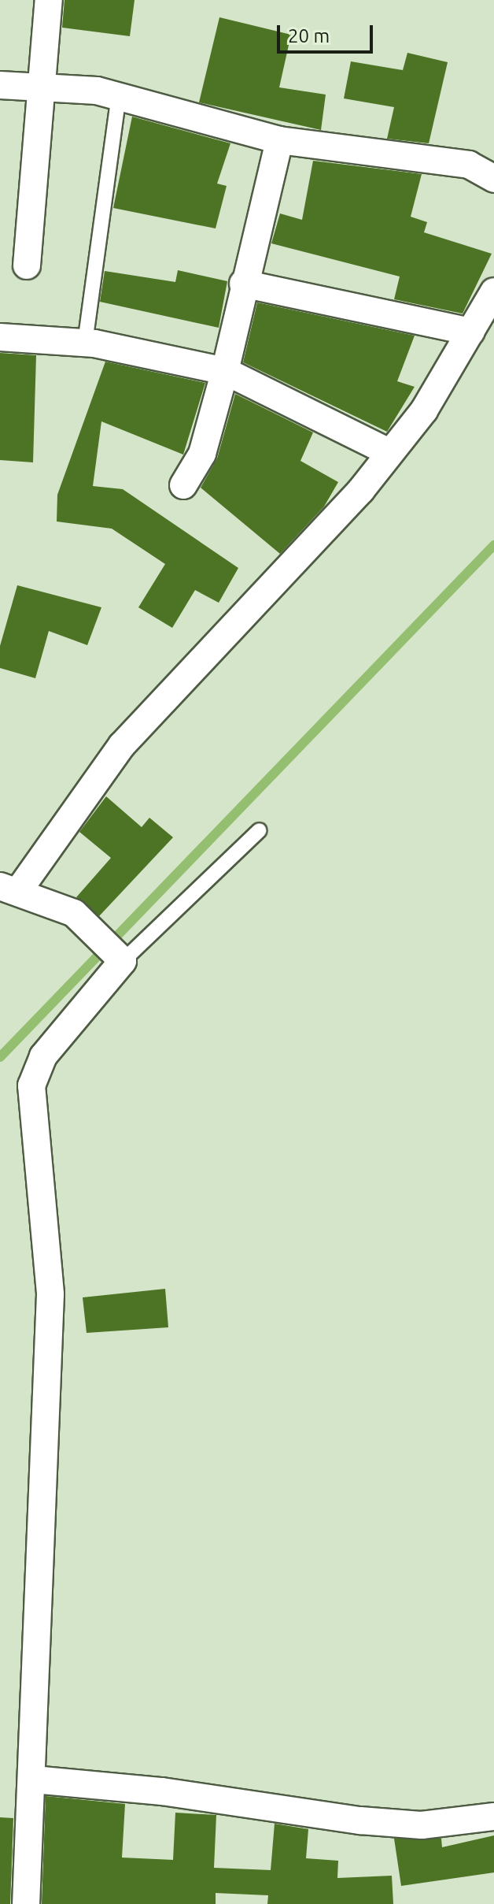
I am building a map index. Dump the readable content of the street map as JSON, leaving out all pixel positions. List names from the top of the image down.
{
  "scale_bar": "20 m"
}
